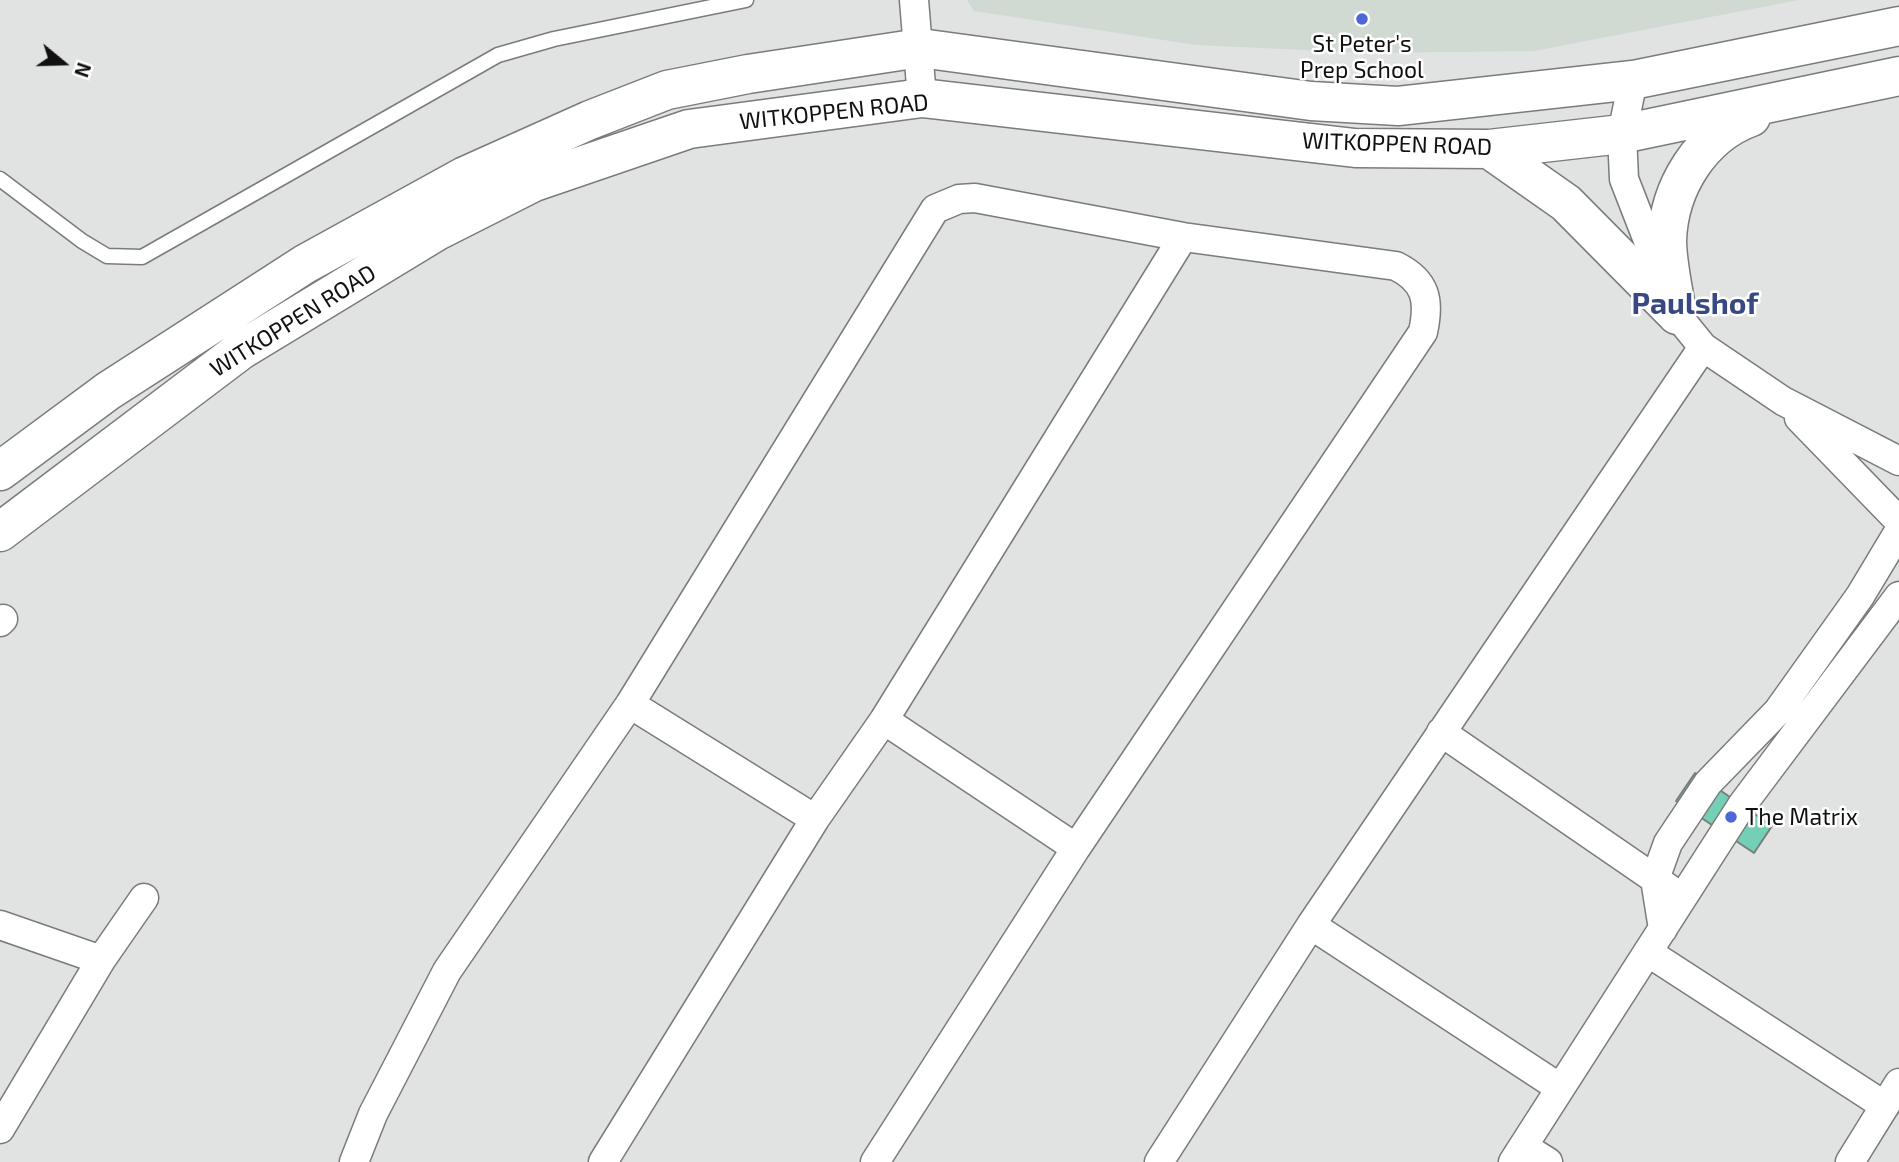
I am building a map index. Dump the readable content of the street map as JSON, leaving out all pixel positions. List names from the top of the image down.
{
  "streets": {
    "main road": ["WITKOPPEN ROAD"]
  },
  "districts": ["Paulshof"],
  "places": ["St Peter's Prep School", "The Matrix"],
  "north": "right"
}
